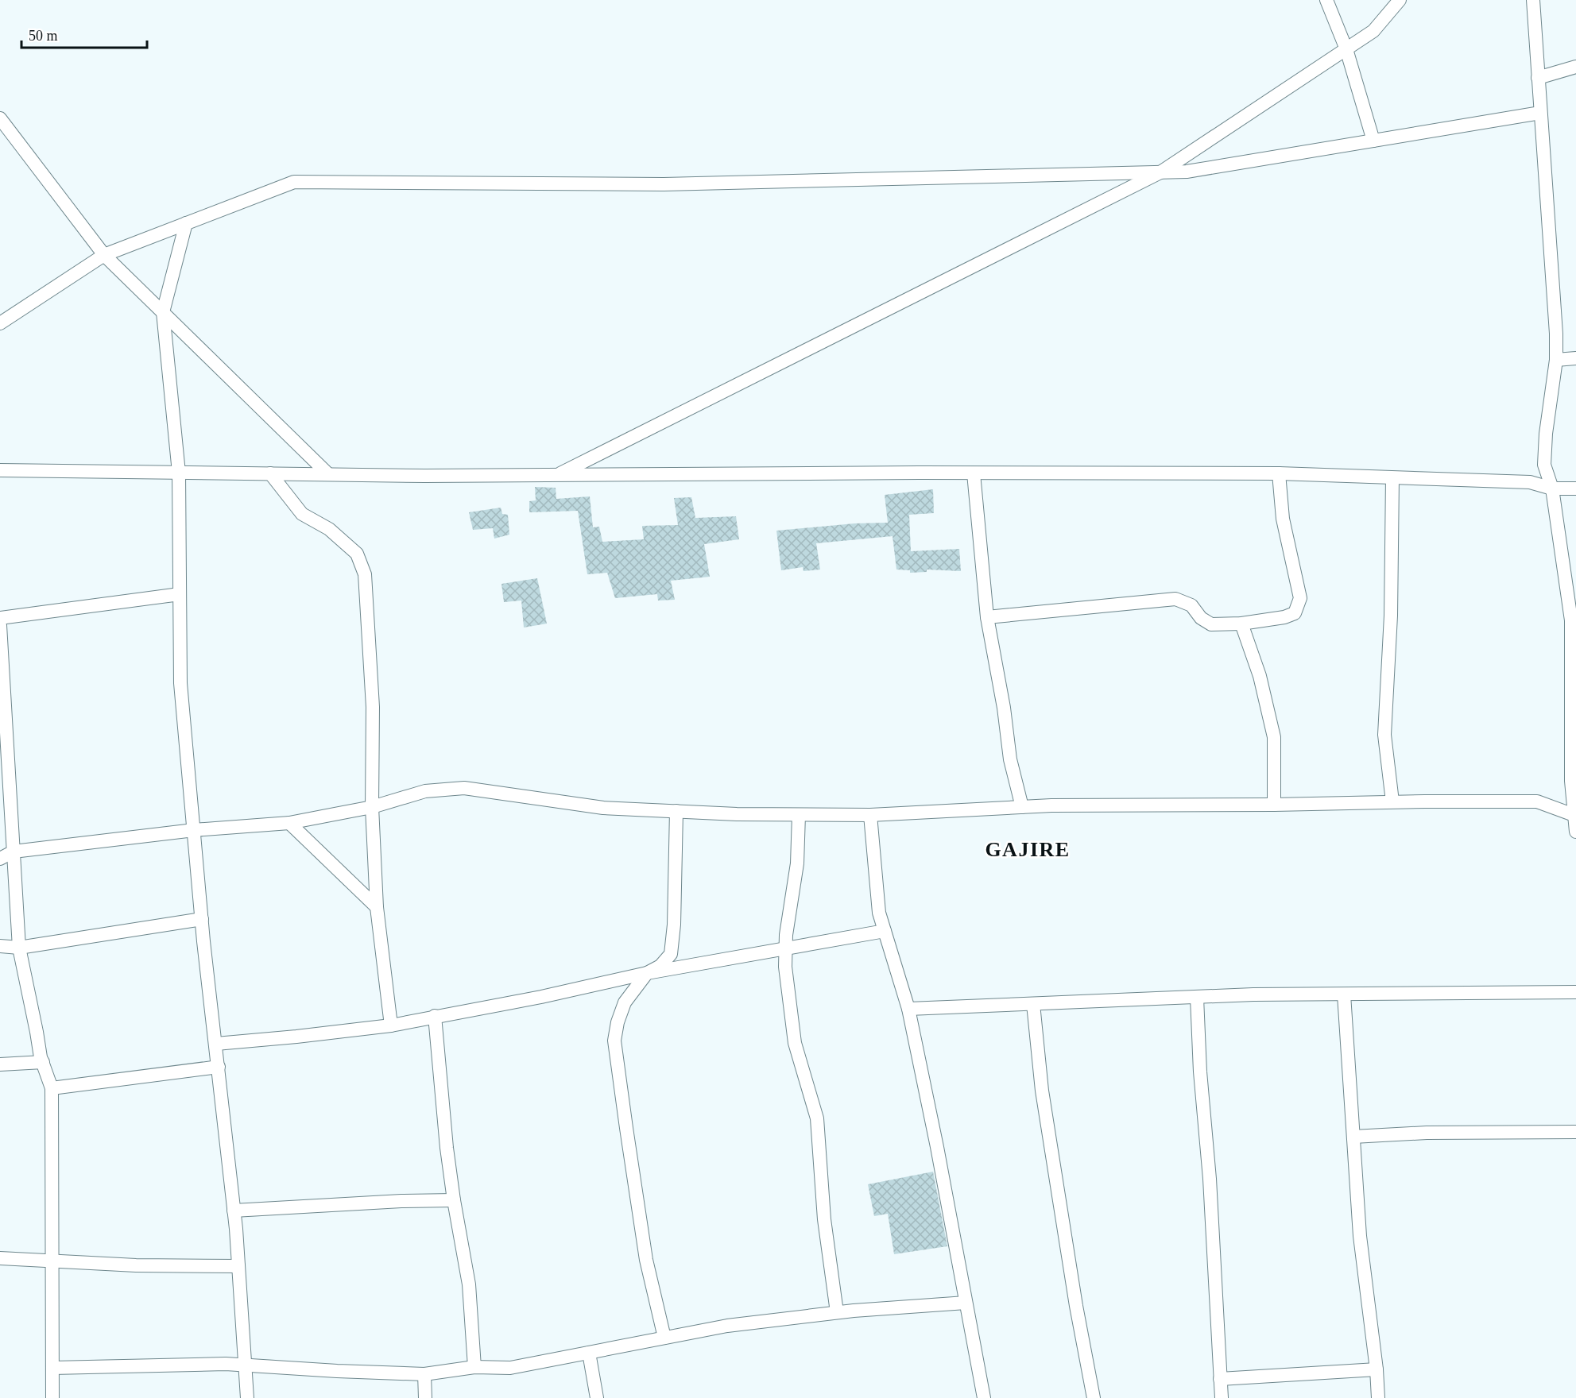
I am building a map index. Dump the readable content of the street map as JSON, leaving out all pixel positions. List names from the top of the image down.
{
  "districts": ["GAJIRE"],
  "scale_bar": "50 m"
}
